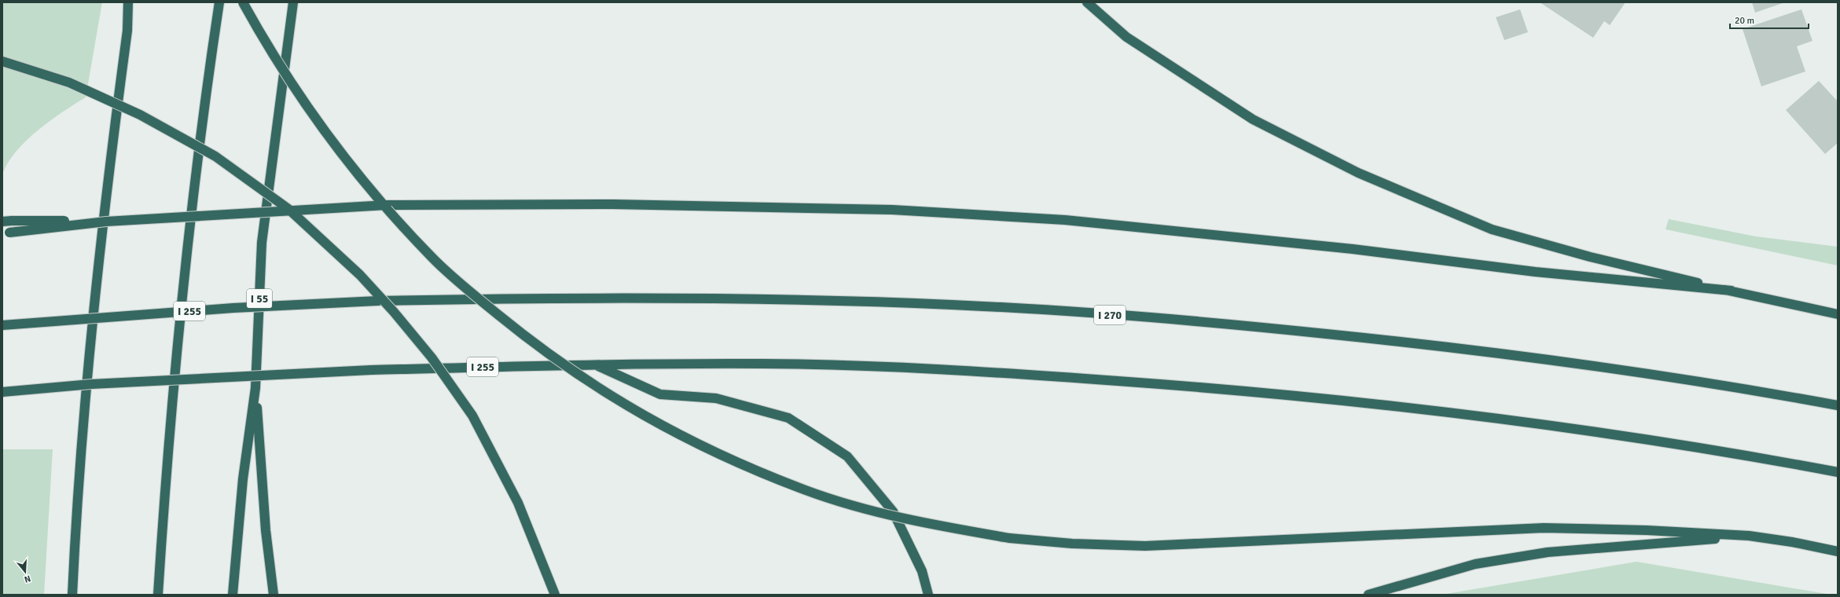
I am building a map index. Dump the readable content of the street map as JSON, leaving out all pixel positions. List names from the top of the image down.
{
  "streets": {
    "highway": ["I 55", "I 255", "I 270"]
  },
  "crossings": [
    ["I 255", "I 270"]
  ],
  "scale_bar": "20 m",
  "north": "bottom"
}
